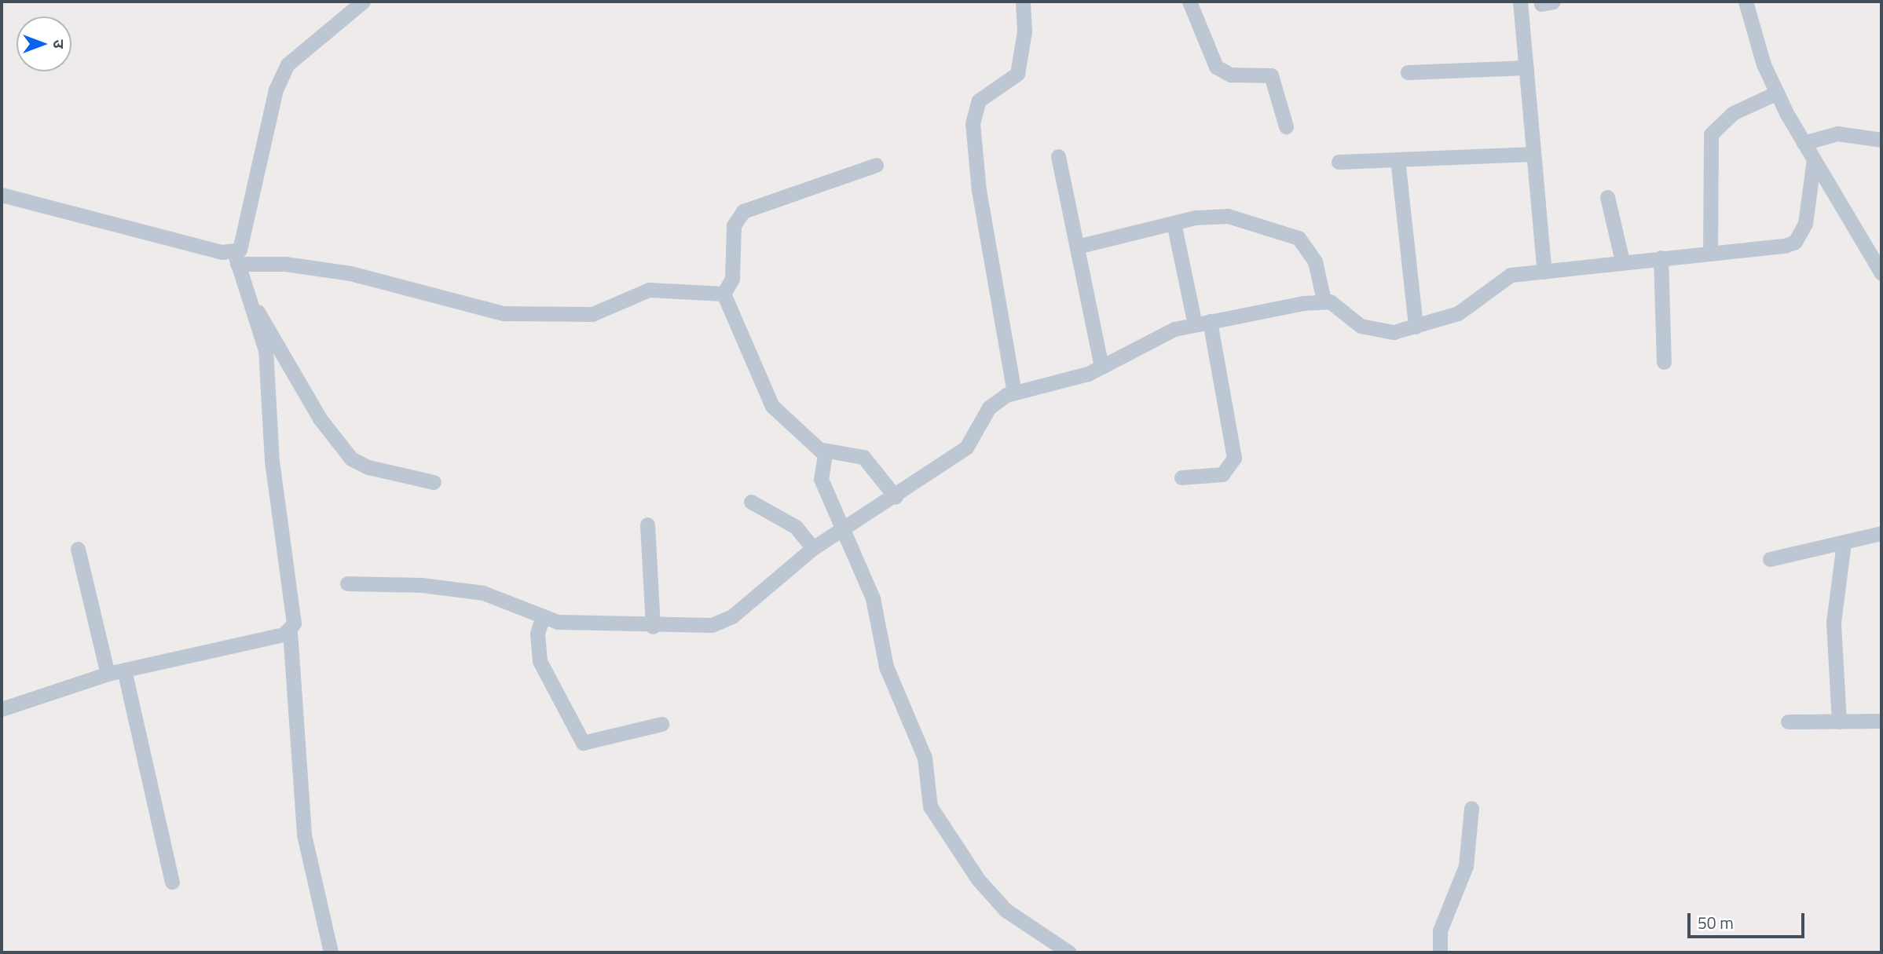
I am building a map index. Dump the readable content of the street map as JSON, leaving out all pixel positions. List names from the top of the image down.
{
  "scale_bar": "50 m",
  "north": "right"
}
